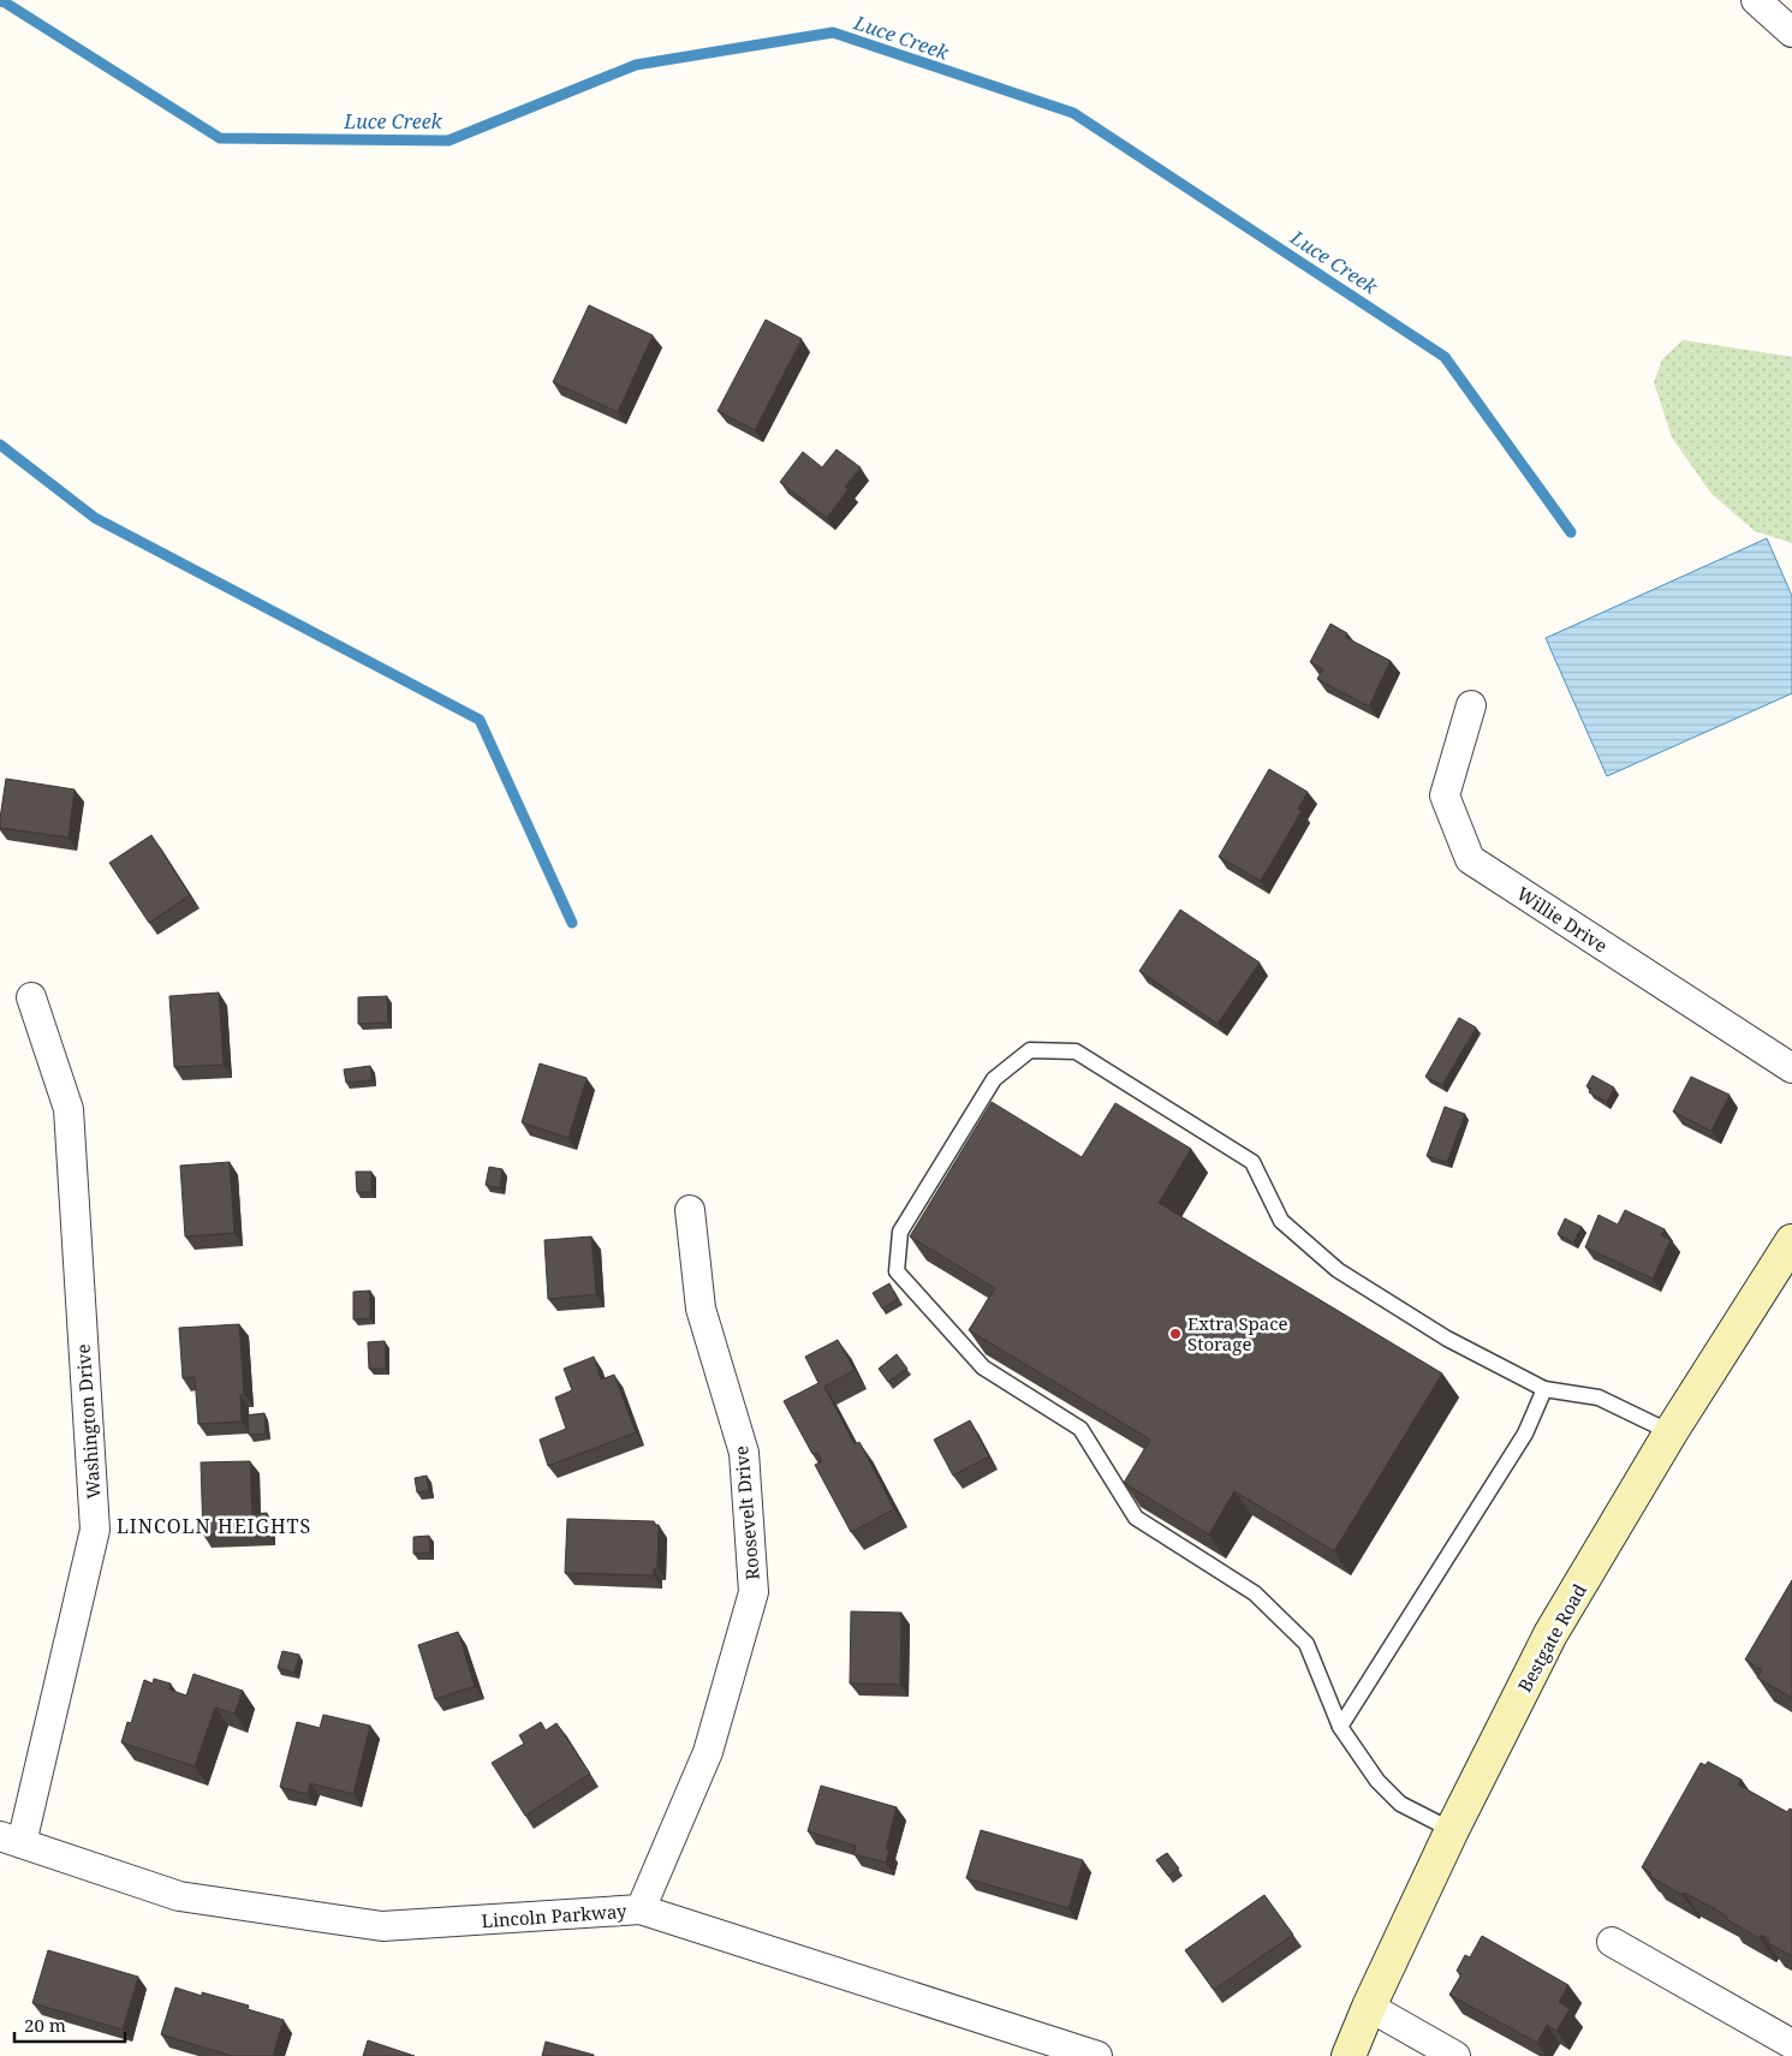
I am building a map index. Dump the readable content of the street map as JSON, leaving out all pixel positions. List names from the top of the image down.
{
  "streets": {
    "main road": ["Bestgate Road"],
    "street": [
      "Willie Drive",
      "Washington Drive",
      "Roosevelt Drive",
      "Lincoln Parkway"
    ]
  },
  "crossings": [
    ["Washington Drive", "Lincoln Parkway"],
    ["Roosevelt Drive", "Lincoln Parkway"]
  ],
  "districts": ["LINCOLN HEIGHTS"],
  "water": ["Luce Creek"],
  "places": ["Extra Space Storage"],
  "scale_bar": "20 m"
}
